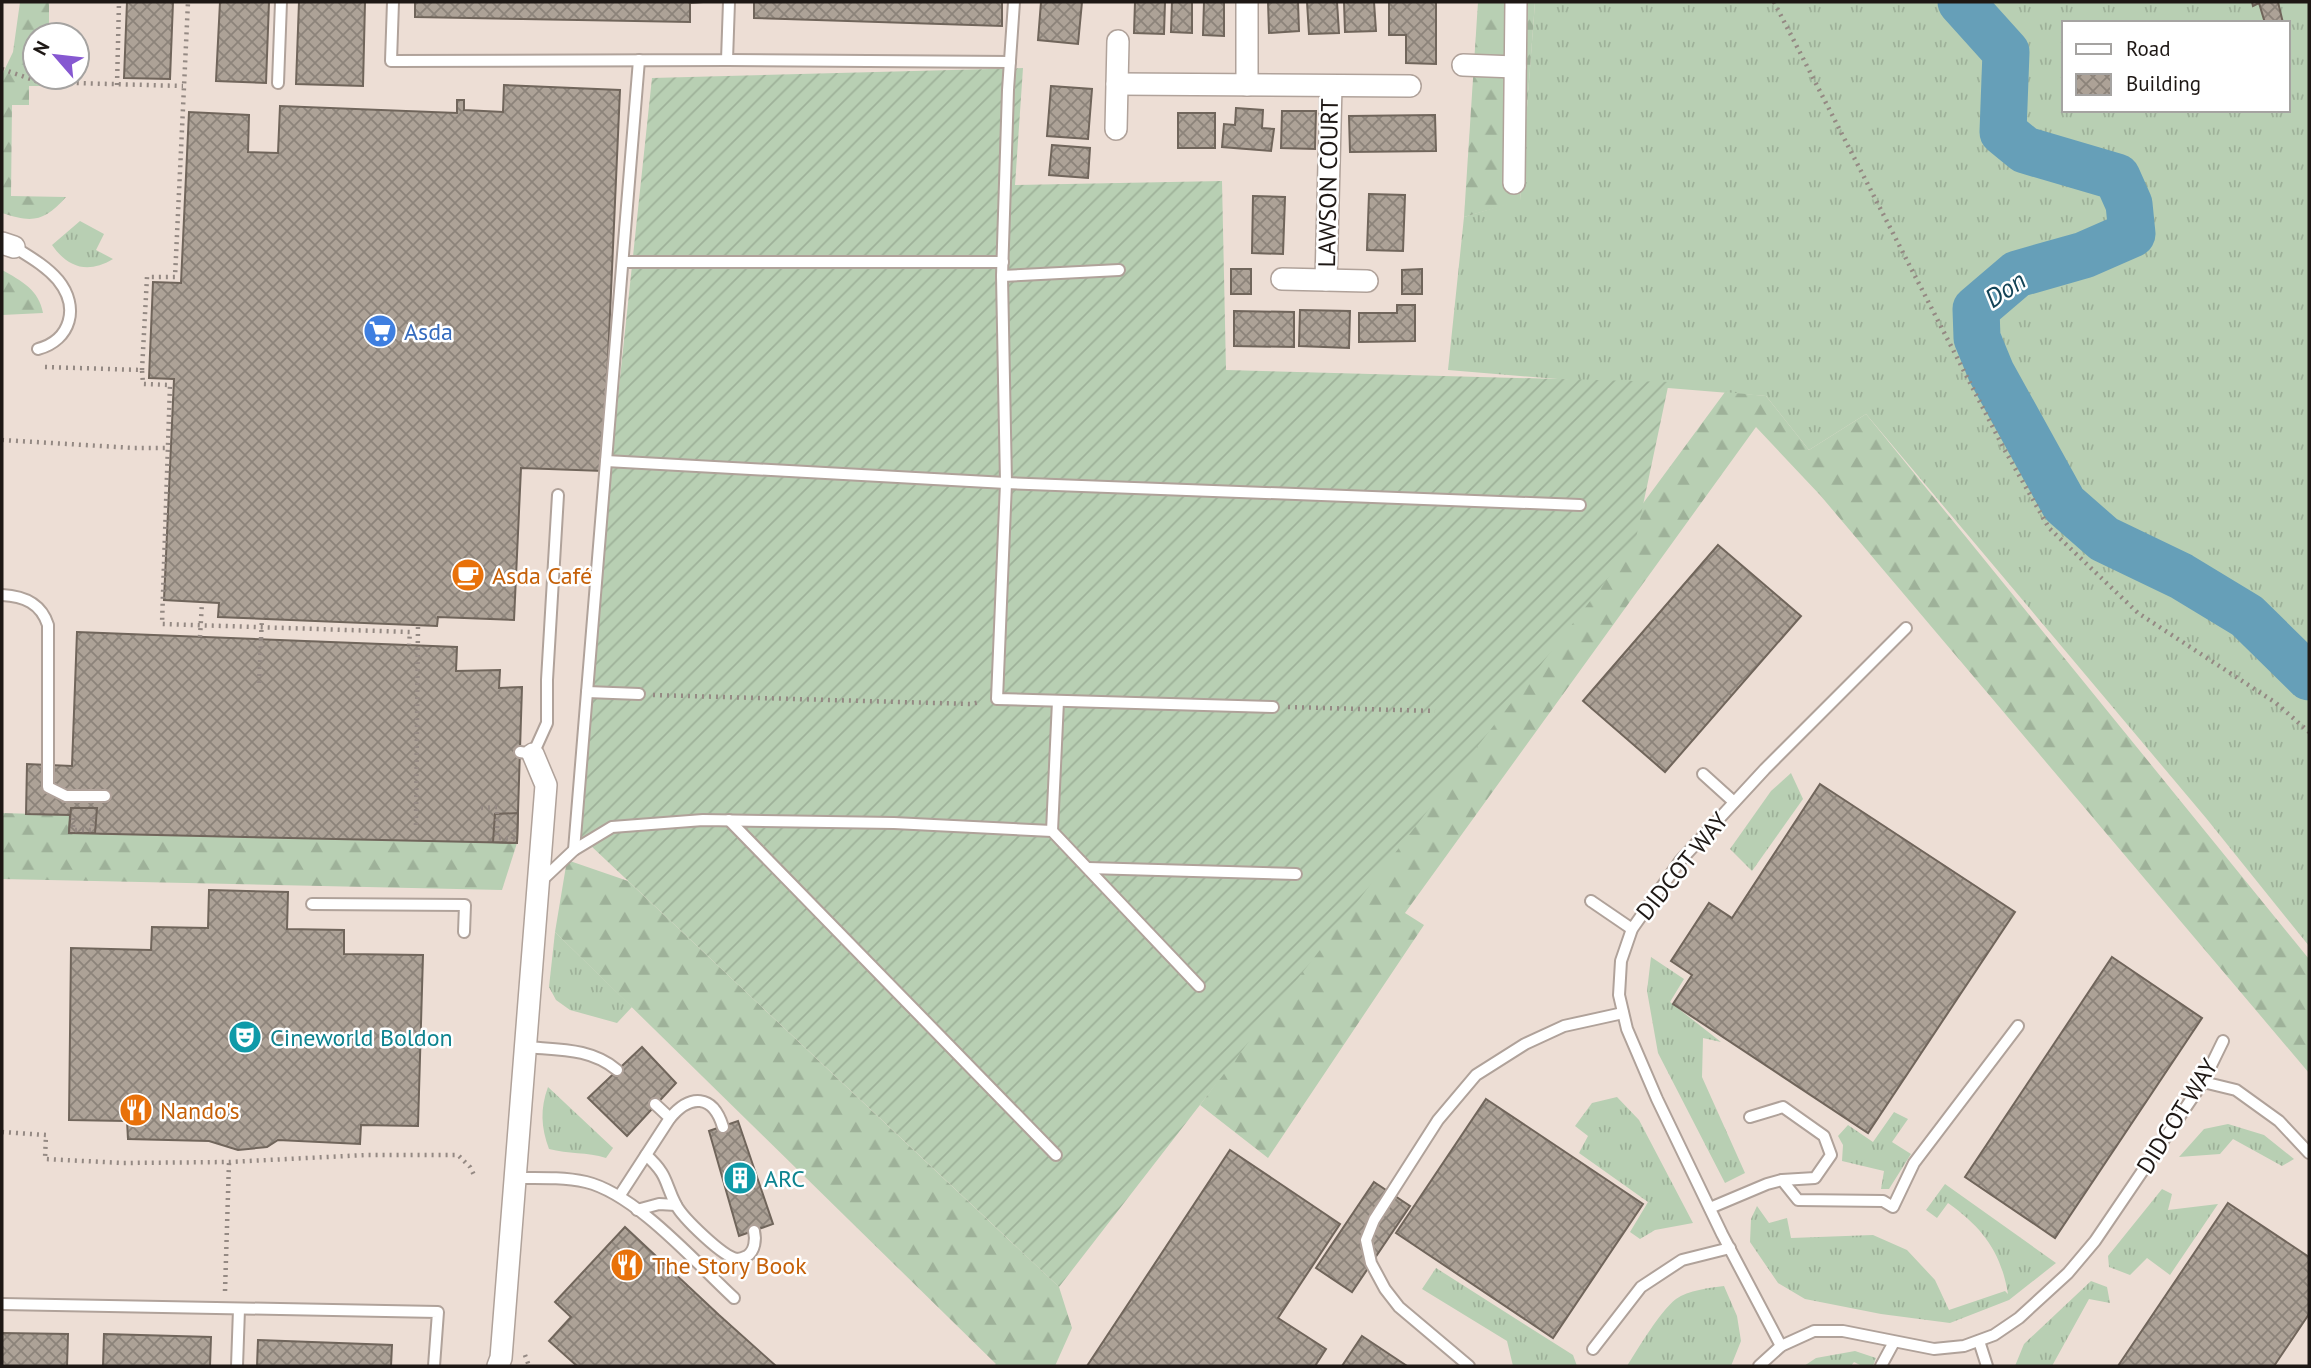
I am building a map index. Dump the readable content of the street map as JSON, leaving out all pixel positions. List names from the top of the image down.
{
  "streets": {
    "street": ["LAWSON COURT"],
    "lane": ["DIDCOT WAY"]
  },
  "water": ["Don"],
  "places": {
    "supermarket": ["Asda"],
    "cafe": ["Asda Café"],
    "theatre": ["Cineworld Boldon"],
    "restaurant": ["Nando's", "The Story Book"],
    "building": ["ARC"]
  },
  "legend": ["Road", "Building"],
  "north": "top left"
}
